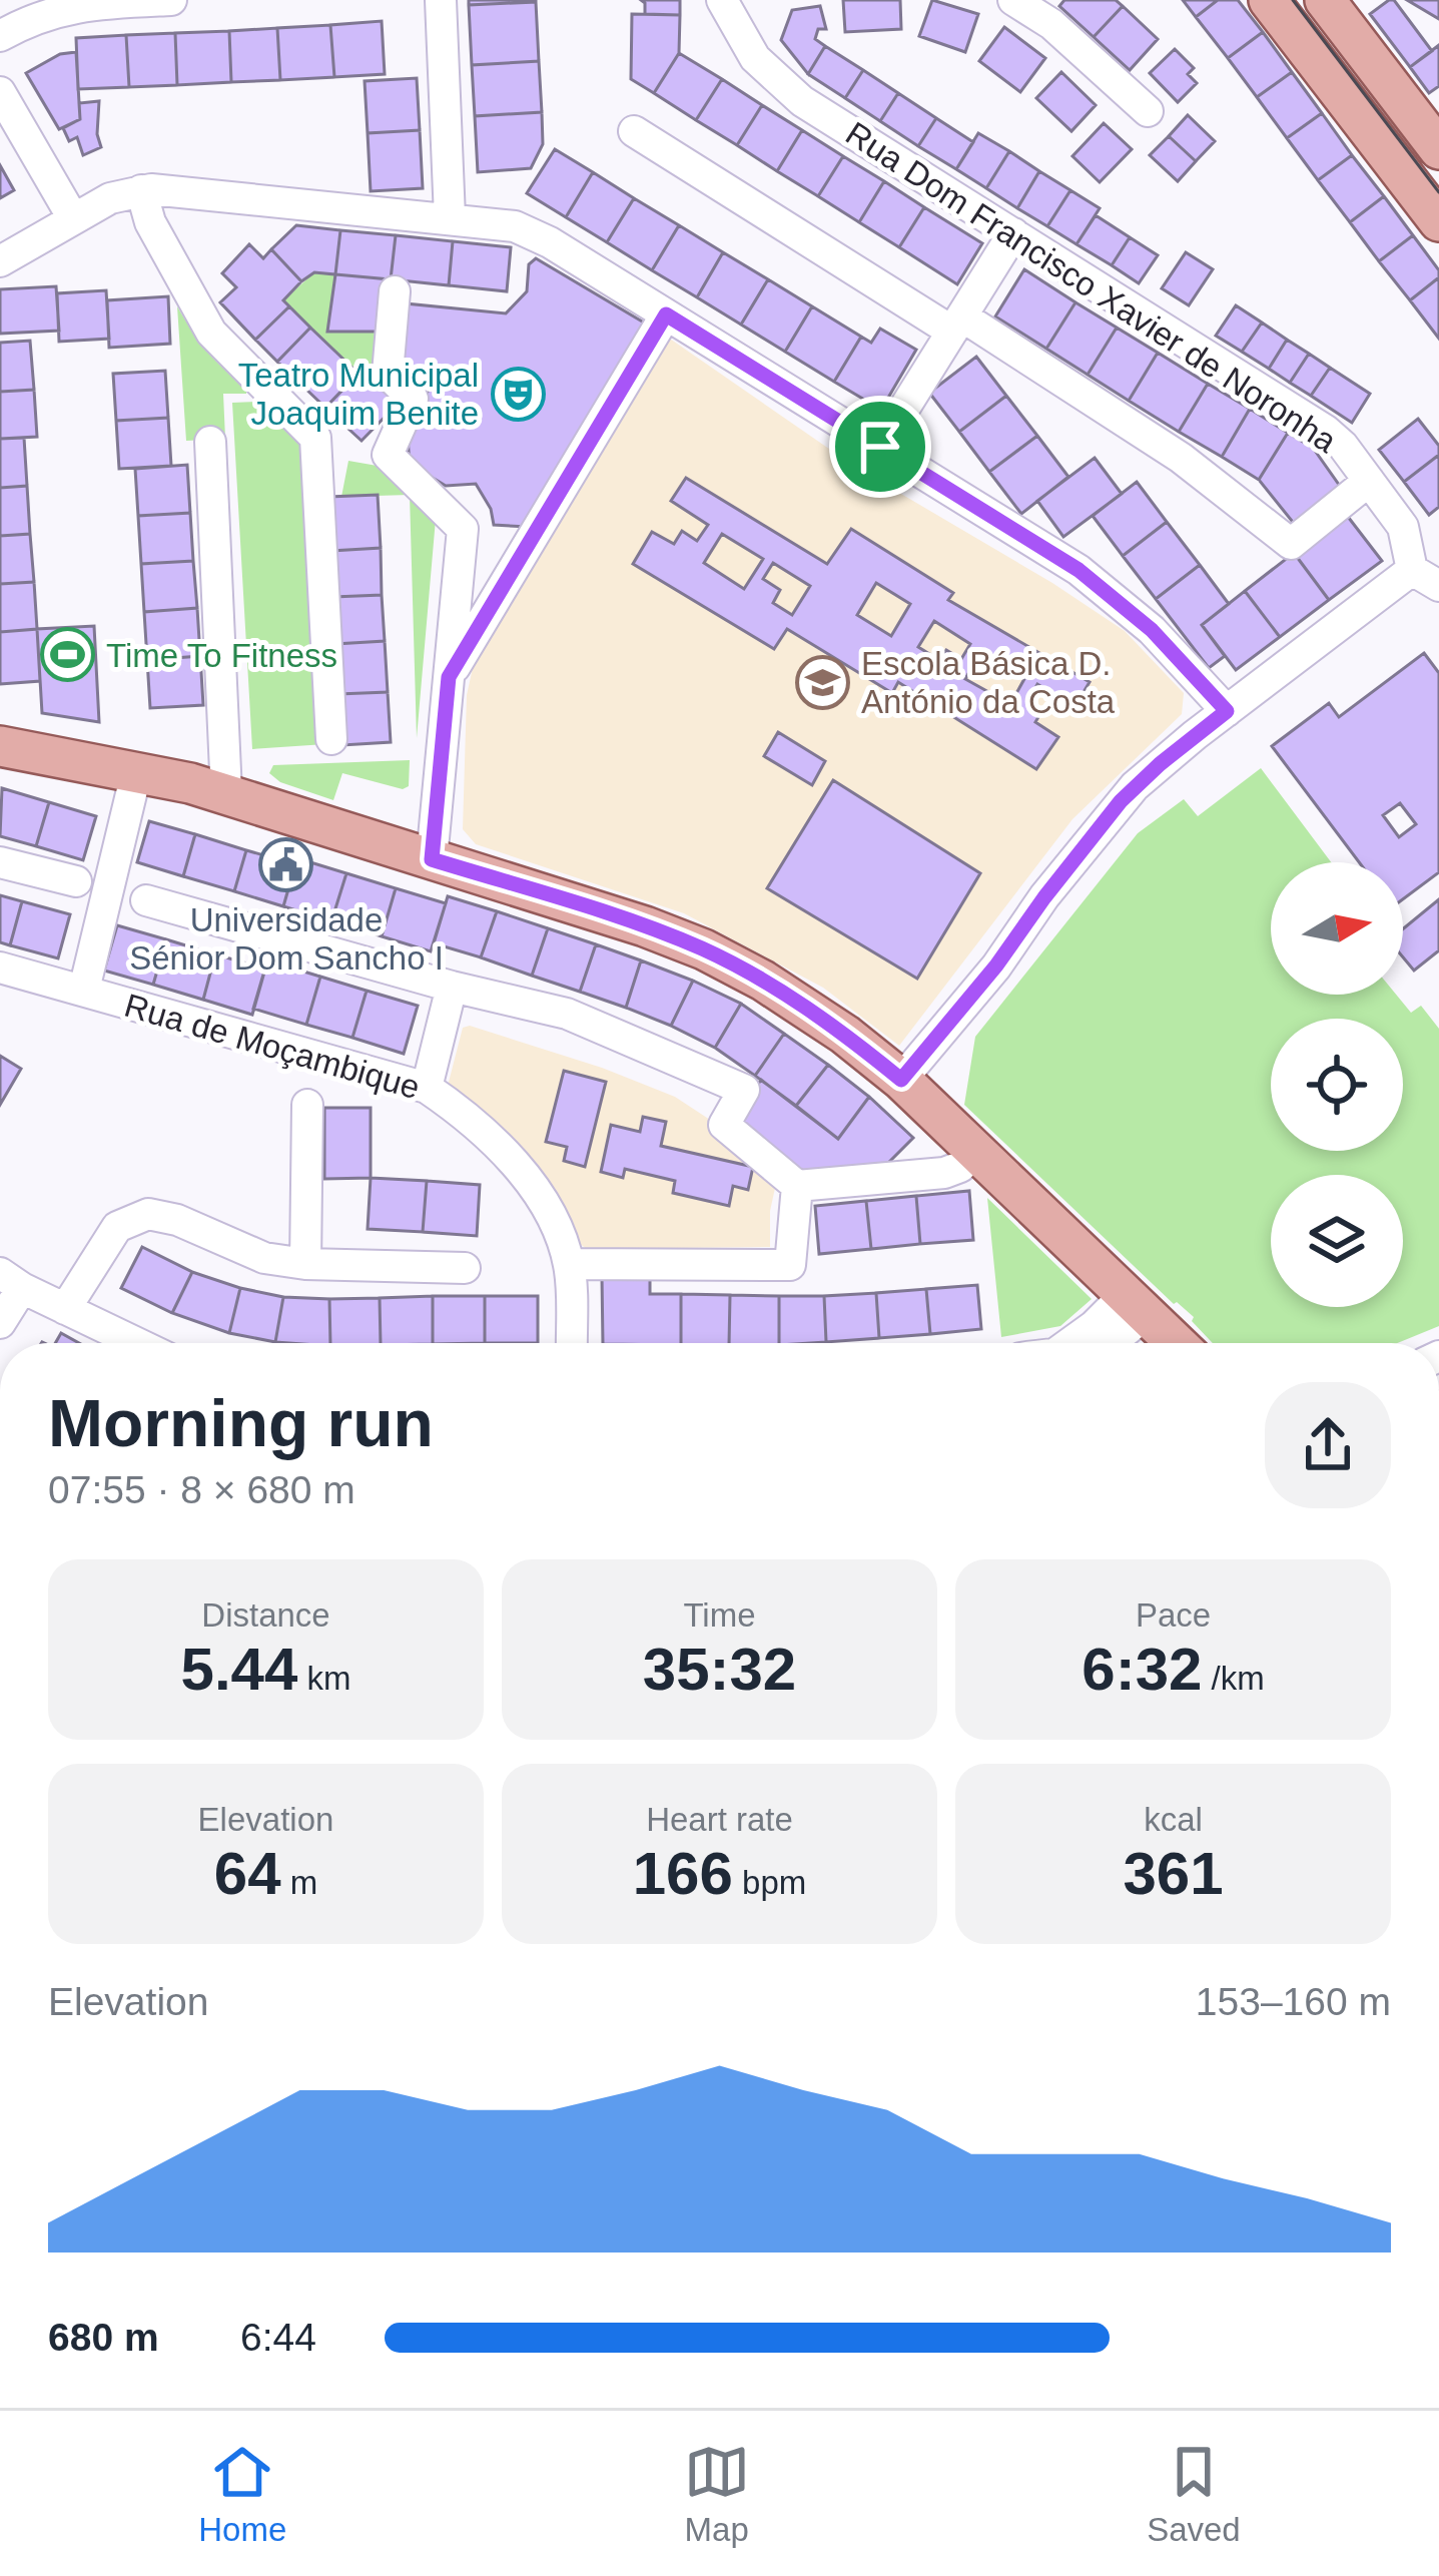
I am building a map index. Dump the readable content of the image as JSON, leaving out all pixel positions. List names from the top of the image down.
{
  "streets": {
    "street": ["Rua Dom Francisco Xavier de Noronha", "Rua de Moçambique"]
  },
  "places": {
    "theatre": ["Teatro Municipal Joaquim Benite"],
    "sports": ["Time To Fitness"],
    "school or university": ["Escola Básica D. António da Costa"],
    "public building": ["Universidade Sénior Dom Sancho I"]
  },
  "north": "right",
  "page": {
    "heading": ["Morning run", "07:55 · 8 × 680 m"],
    "stats": [
      ["Distance", "5.44 km"],
      ["Time", "35:32"],
      ["Pace", "6:32 /km"],
      ["Elevation", "64 m"],
      ["Heart rate", "166 bpm"],
      ["kcal", "361"]
    ],
    "chart": ["Elevation", "153–160 m"],
    "list": [
      {
        "name": "680 m",
        "note": "6:44"
      }
    ],
    "tabs": ["Home", "Map", "Saved"]
  }
}
